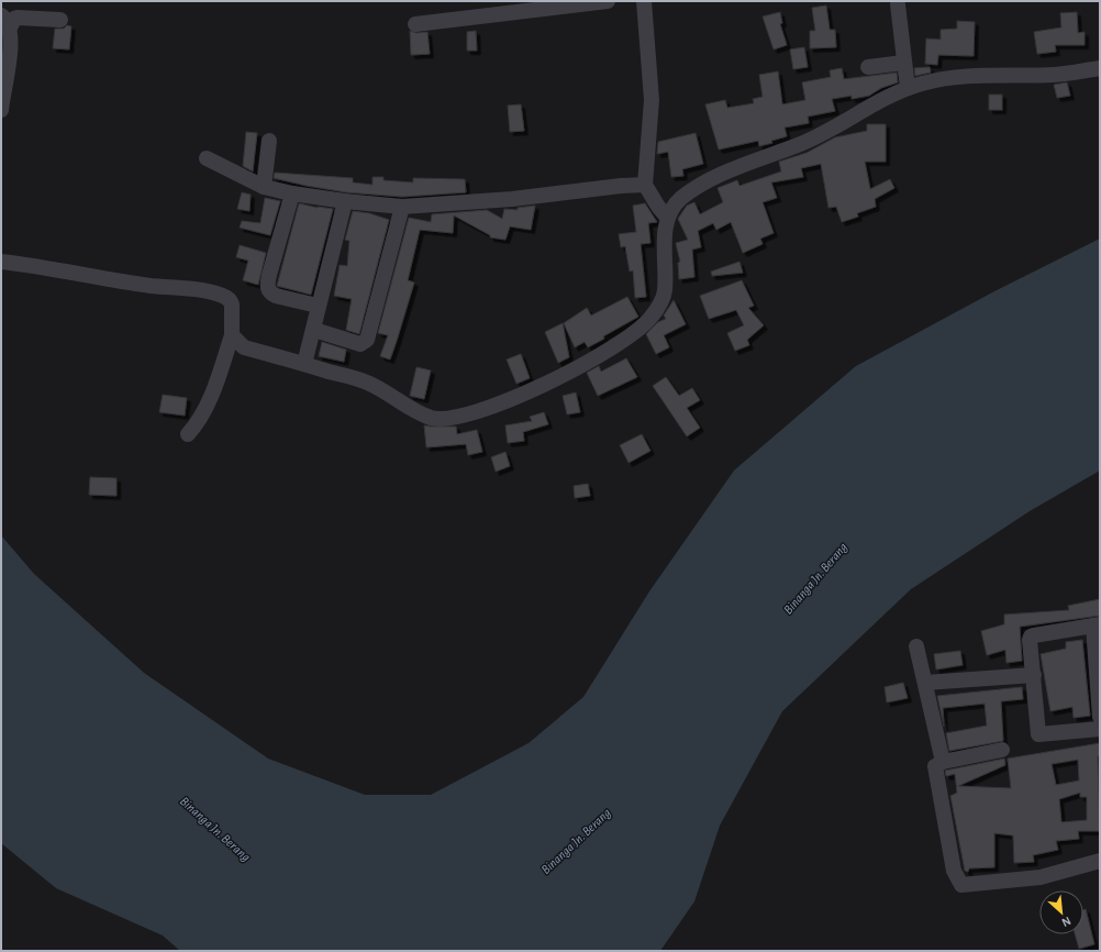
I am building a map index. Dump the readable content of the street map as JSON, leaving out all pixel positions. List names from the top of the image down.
{
  "water": ["Binanga Jn. Berang"],
  "north": "bottom right"
}
